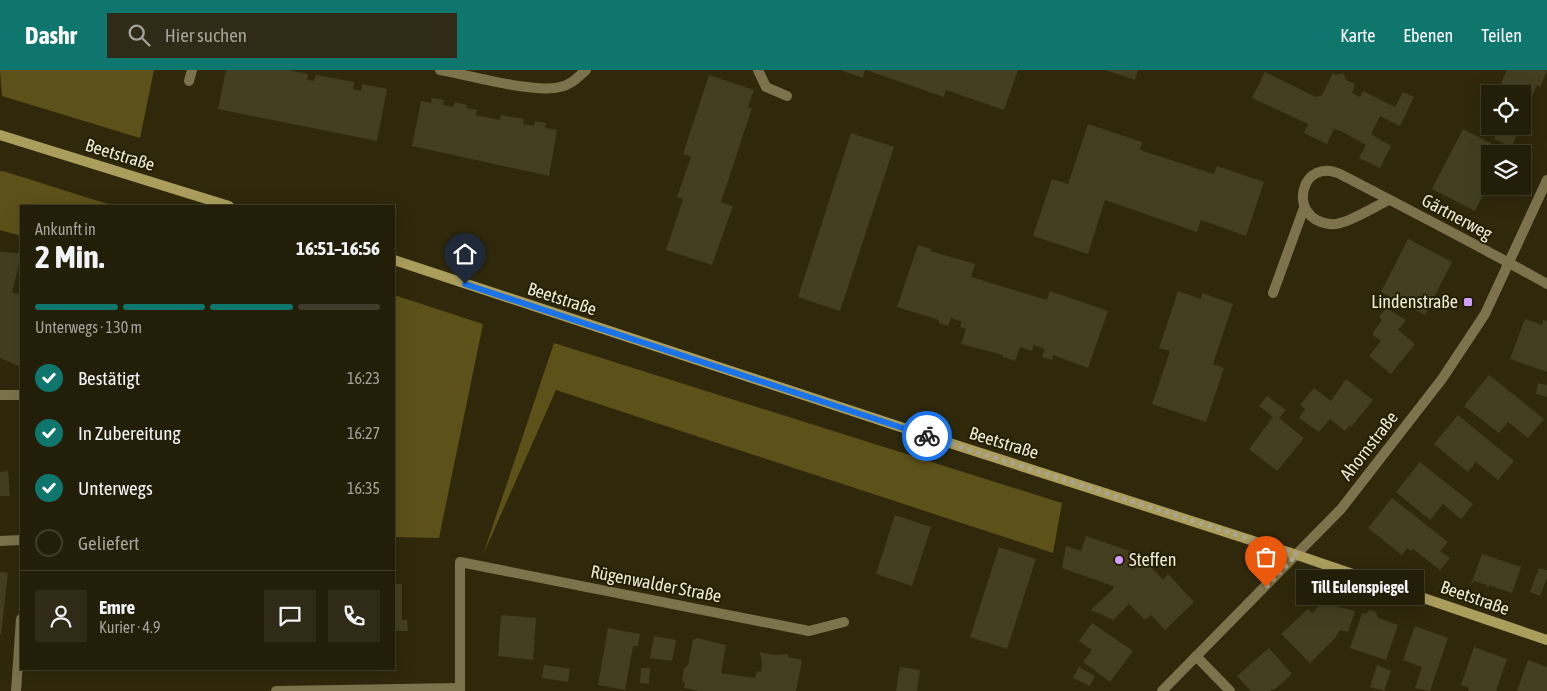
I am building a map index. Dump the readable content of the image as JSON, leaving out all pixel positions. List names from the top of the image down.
{
  "streets": {
    "main road": ["Beetstraße"],
    "street": ["Gärtnerweg", "Ahornstraße", "Rügenwalder Straße"]
  },
  "crossings": [
    ["Beetstraße", "Ahornstraße"],
    ["Gärtnerweg", "Ahornstraße"]
  ],
  "places": {
    "transit": ["Lindenstraße"],
    "other": ["Steffen", "Till Eulenspiegel"]
  },
  "page": {
    "header": "Dashr",
    "search": "Hier suchen",
    "nav": ["Karte", "Ebenen", "Teilen"],
    "heading": ["2 Min.", "Ankunft in", "16:51–16:56"],
    "panel": ["Emre", "Kurier · 4.9"],
    "bar": "Unterwegs · 130 m",
    "list": [
      ["Bestätigt", "16:23"],
      ["In Zubereitung", "16:27"],
      ["Unterwegs", "16:35"],
      "Geliefert"
    ],
    "bubble": "Till Eulenspiegel"
  }
}
